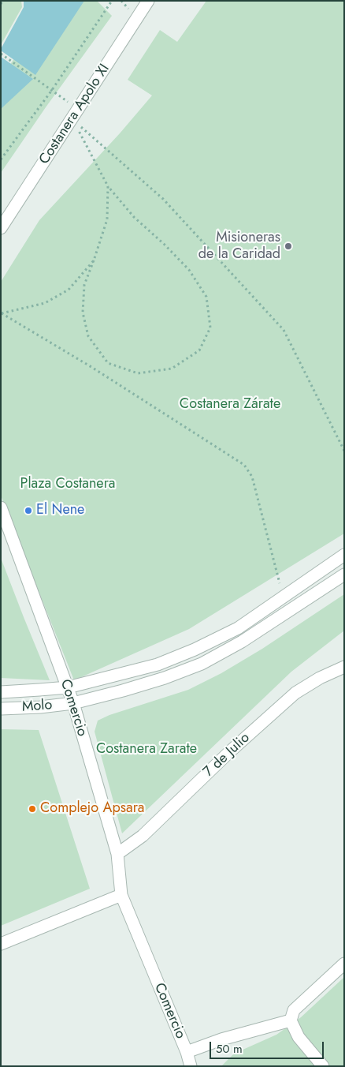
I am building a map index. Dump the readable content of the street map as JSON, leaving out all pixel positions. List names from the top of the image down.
{
  "streets": {
    "street": [
      "Costanera Apolo XI",
      "Molo",
      "Comercio",
      "7 de Julio"
    ]
  },
  "crossings": [
    ["Molo", "Comercio"],
    ["Comercio", "7 de Julio"]
  ],
  "parks": ["Costanera Zárate", "Plaza Costanera", "Costanera Zarate"],
  "places": ["Misioneras de la Caridad", "El Nene", "Complejo Apsara"],
  "scale_bar": "50 m"
}
